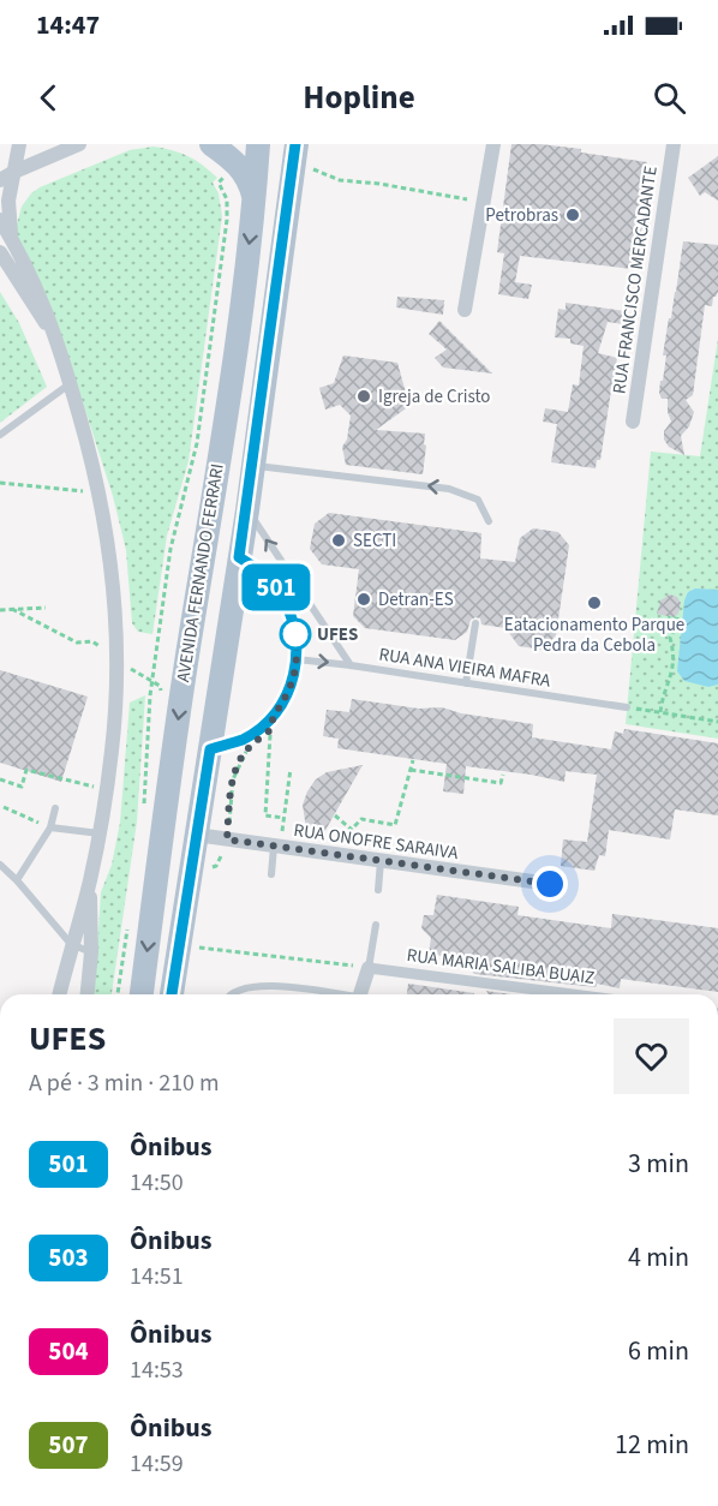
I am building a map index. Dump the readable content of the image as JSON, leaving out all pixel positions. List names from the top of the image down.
{
  "streets": {
    "main road": ["AVENIDA FERNANDO FERRARI"],
    "street": ["RUA FRANCISCO MERCADANTE", "RUA ONOFRE SARAIVA", "RUA MARIA SALIBA BUAIZ"],
    "lane": ["RUA ANA VIEIRA MAFRA"]
  },
  "crossings": [
    ["AVENIDA FERNANDO FERRARI", "RUA ONOFRE SARAIVA"]
  ],
  "places": [
    "Petrobras",
    "Igreja de Cristo",
    "SECTI",
    "Detran-ES",
    "Eatacionamento Parque Pedra da Cebola",
    "UFES"
  ],
  "lines": ["bus line 501"],
  "page": {
    "status": "14:47",
    "header": "Hopline",
    "on_map": "501",
    "heading": ["UFES", "A pé · 3 min · 210 m"],
    "list": [
      {
        "mark": "501",
        "name": "Ônibus",
        "note": "14:50",
        "value": "3 min"
      },
      {
        "mark": "503",
        "name": "Ônibus",
        "note": "14:51",
        "value": "4 min"
      },
      {
        "mark": "504",
        "name": "Ônibus",
        "note": "14:53",
        "value": "6 min"
      },
      {
        "mark": "507",
        "name": "Ônibus",
        "note": "14:59",
        "value": "12 min"
      }
    ]
  }
}
